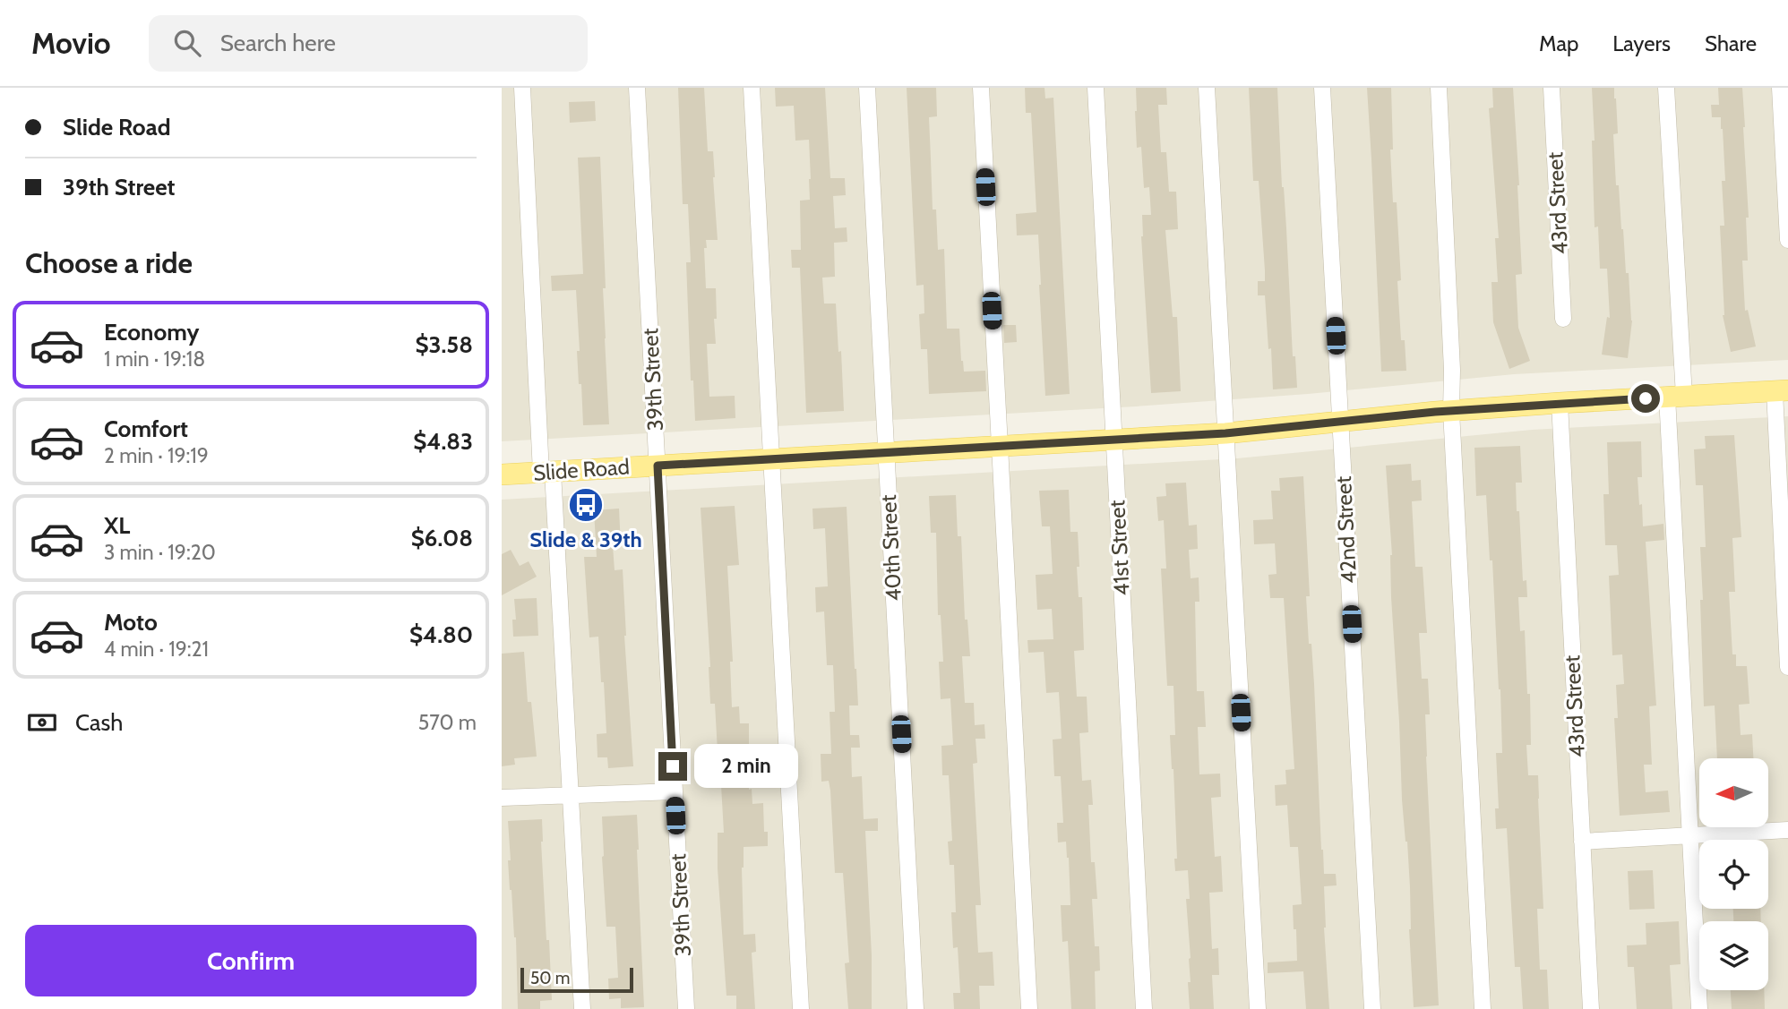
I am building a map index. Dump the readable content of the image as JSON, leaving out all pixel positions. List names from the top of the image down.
{
  "streets": {
    "main road": ["Slide Road"],
    "street": [
      "43rd Street",
      "39th Street",
      "42nd Street",
      "40th Street",
      "41st Street"
    ]
  },
  "crossings": [
    ["43rd Street", "Slide Road"],
    ["39th Street", "Slide Road"],
    ["Slide Road", "42nd Street"],
    ["Slide Road", "40th Street"],
    ["Slide Road", "41st Street"]
  ],
  "places": {
    "bus stop": ["Slide & 39th"]
  },
  "scale_bar": "50 m",
  "north": "left",
  "page": {
    "header": "Movio",
    "search": "Search here",
    "nav": ["Map", "Layers", "Share"],
    "banner": ["Slide Road", "39th Street"],
    "heading": "Choose a ride",
    "list": [
      {
        "name": "Economy",
        "note": "1 min · 19:18",
        "value": "$3.58"
      },
      {
        "name": "Comfort",
        "note": "2 min · 19:19",
        "value": "$4.83"
      },
      {
        "name": "XL",
        "note": "3 min · 19:20",
        "value": "$6.08"
      },
      {
        "name": "Moto",
        "note": "4 min · 19:21",
        "value": "$4.80"
      }
    ],
    "pay": ["Cash", "570 m"],
    "bubble": "2 min",
    "buttons": "Confirm",
    "scale": "50 m"
  }
}
